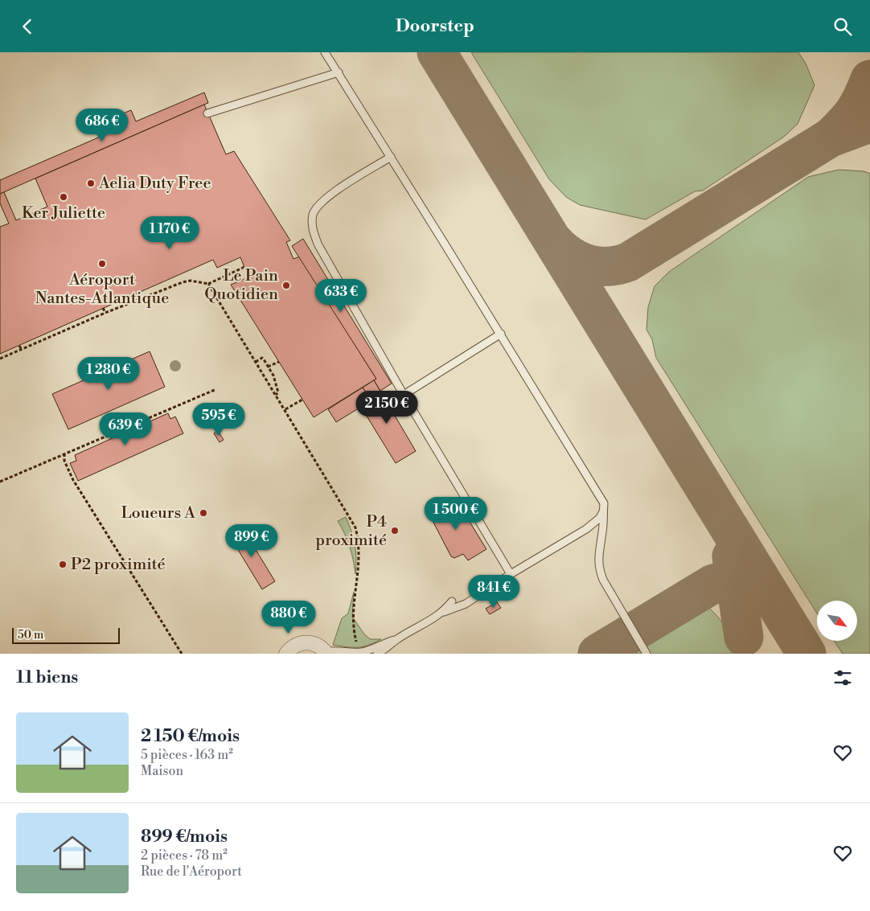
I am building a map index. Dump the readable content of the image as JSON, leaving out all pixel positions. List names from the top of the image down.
{
  "places": [
    "Aelia Duty Free",
    "Ker Juliette",
    "Aéroport Nantes-Atlantique",
    "Le Pain Quotidien",
    "Loueurs A",
    "P4 proximité",
    "P2 proximité"
  ],
  "scale_bar": "50 m",
  "north": "bottom right",
  "page": {
    "header": "Doorstep",
    "price": [
      "686 €",
      "1 170 €",
      "633 €",
      "1 280 €",
      "2 150 €",
      "595 €",
      "639 €",
      "1 500 €",
      "899 €",
      "841 €",
      "880 €"
    ],
    "scale": "50 m",
    "heading": "11 biens",
    "list": [
      {
        "name": "2 150 €/mois",
        "note": "5 pièces · 163 m² · Maison"
      },
      {
        "name": "899 €/mois",
        "note": "2 pièces · 78 m² · Rue de l'Aéroport"
      }
    ]
  }
}
